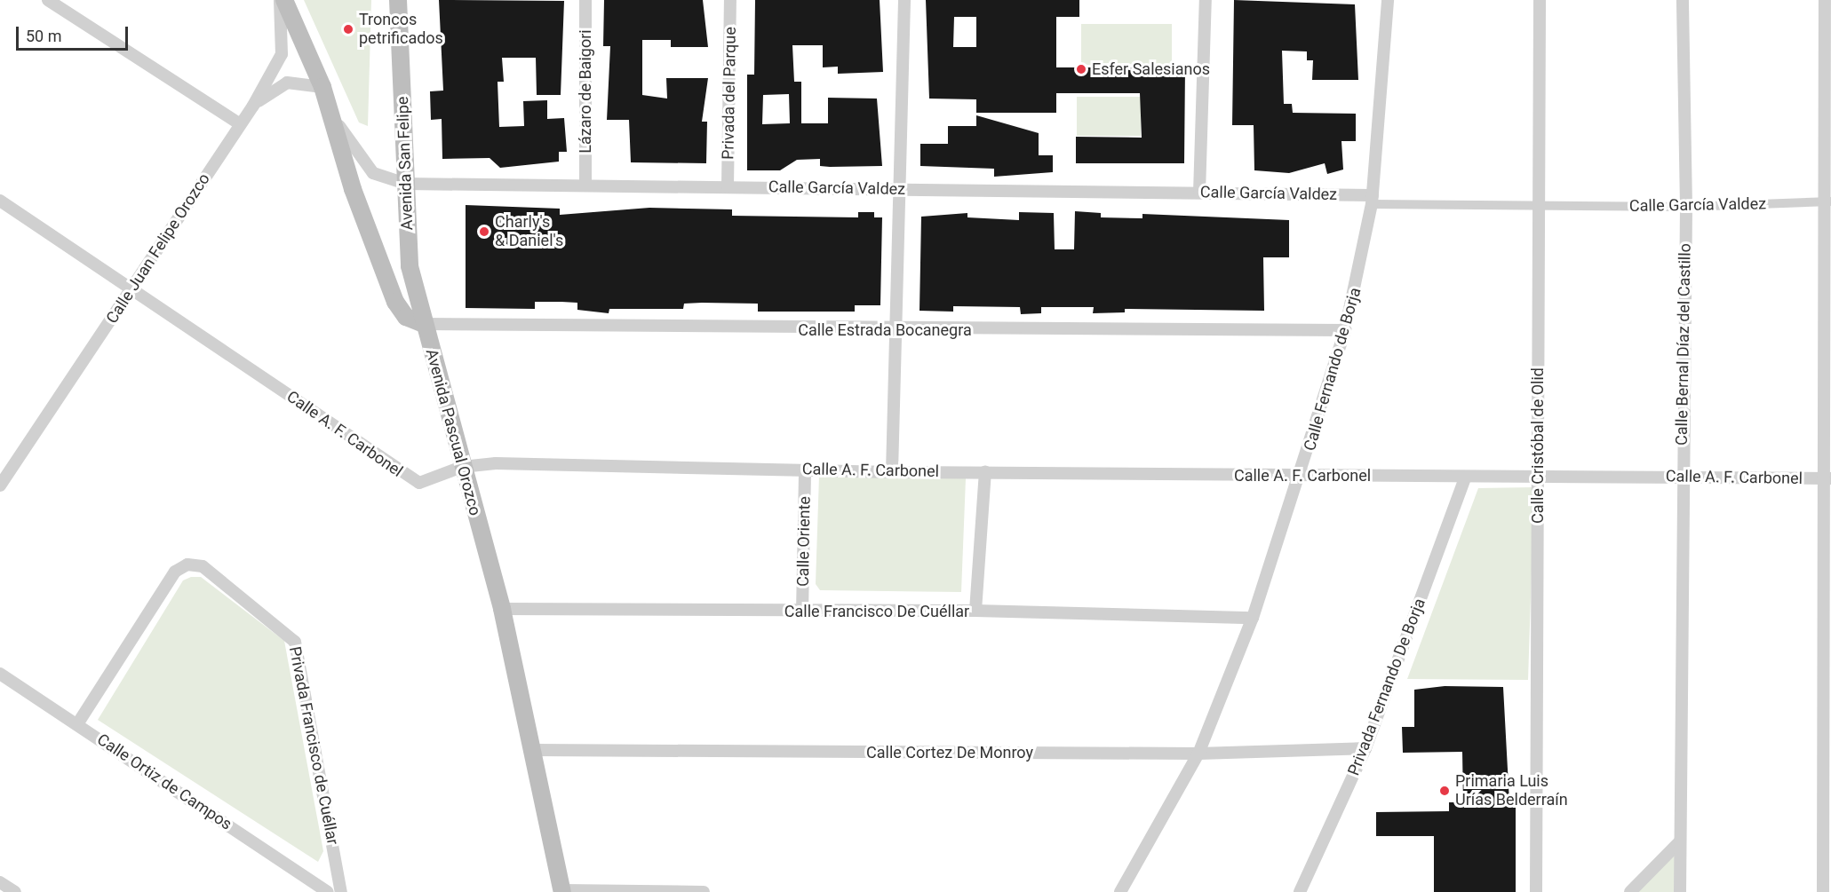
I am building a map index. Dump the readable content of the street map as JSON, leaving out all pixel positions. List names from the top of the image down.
{
  "streets": {
    "main road": ["Avenida San Felipe", "Avenida Pascual Orozco"],
    "street": [
      "Lázaro de Baigori",
      "Privada del Parque",
      "Calle García Valdez",
      "Calle Juan Felipe Orozco",
      "Calle Estrada Bocanegra",
      "Calle Bernal Díaz del Castillo",
      "Calle Fernando de Borja",
      "Calle A. F. Carbonel",
      "Calle Cristóbal de Olid",
      "Calle Oriente",
      "Calle Francisco De Cuéllar",
      "Privada Fernando De Borja",
      "Privada Francisco de Cuéllar",
      "Calle Cortez De Monroy",
      "Calle Ortiz de Campos"
    ]
  },
  "crossings": [
    ["Lázaro de Baigori", "Calle García Valdez"],
    ["Privada del Parque", "Calle García Valdez"],
    ["Avenida San Felipe", "Calle García Valdez"],
    ["Avenida San Felipe", "Calle Estrada Bocanegra"],
    ["Avenida San Felipe", "Avenida Pascual Orozco"],
    ["Calle García Valdez", "Calle Bernal Díaz del Castillo"],
    ["Calle García Valdez", "Calle Fernando de Borja"],
    ["Calle García Valdez", "Calle Cristóbal de Olid"],
    ["Calle Juan Felipe Orozco", "Calle A. F. Carbonel"],
    ["Calle Estrada Bocanegra", "Calle Fernando de Borja"],
    ["Calle Estrada Bocanegra", "Avenida Pascual Orozco"],
    ["Calle Bernal Díaz del Castillo", "Calle A. F. Carbonel"],
    ["Calle Fernando de Borja", "Calle A. F. Carbonel"],
    ["Calle Fernando de Borja", "Calle Francisco De Cuéllar"],
    ["Calle Fernando de Borja", "Calle Cortez De Monroy"],
    ["Avenida Pascual Orozco", "Calle A. F. Carbonel"],
    ["Avenida Pascual Orozco", "Calle Francisco De Cuéllar"],
    ["Avenida Pascual Orozco", "Calle Cortez De Monroy"],
    ["Calle A. F. Carbonel", "Calle Cristóbal de Olid"],
    ["Calle A. F. Carbonel", "Calle Oriente"],
    ["Calle A. F. Carbonel", "Privada Fernando De Borja"],
    ["Calle Oriente", "Calle Francisco De Cuéllar"],
    ["Privada Fernando De Borja", "Calle Cortez De Monroy"],
    ["Privada Francisco de Cuéllar", "Calle Ortiz de Campos"]
  ],
  "places": [
    "Troncos petrificados",
    "Esfer Salesianos",
    "Charly's & Daniel's",
    "Primaria Luis Urías Belderraín"
  ],
  "scale_bar": "50 m"
}
